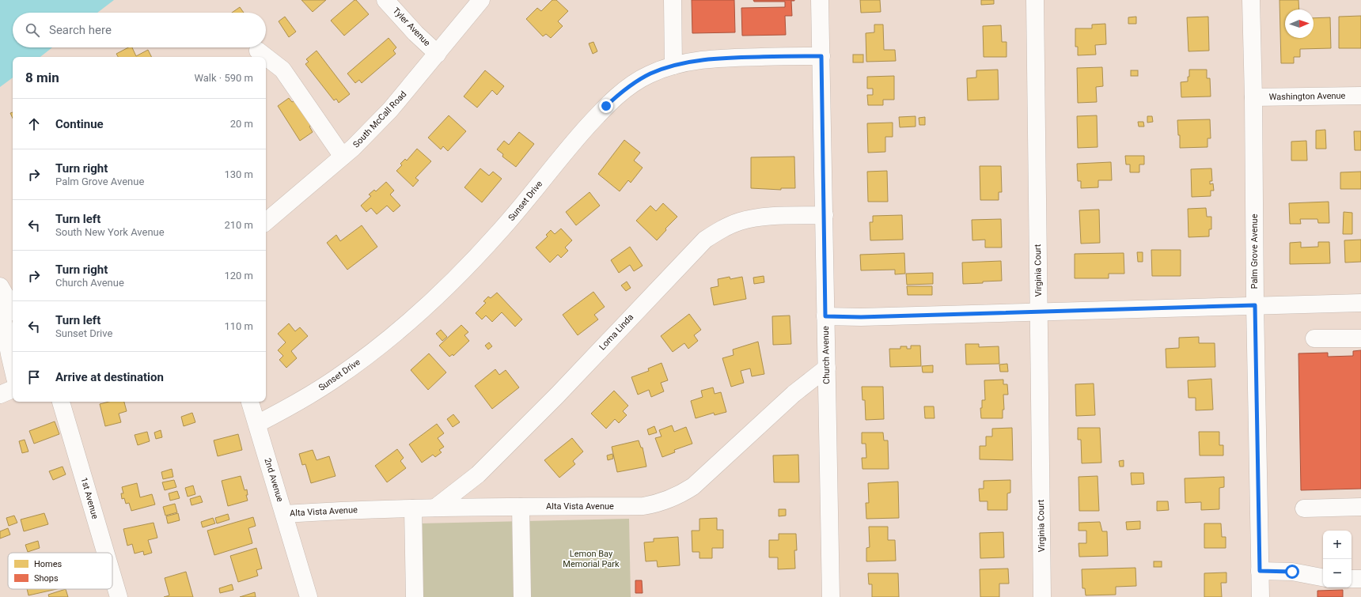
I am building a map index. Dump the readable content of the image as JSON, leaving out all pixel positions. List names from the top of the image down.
{
  "streets": {
    "street": [
      "Tyler Avenue",
      "Washington Avenue",
      "South McCall Road",
      "Sunset Drive",
      "Palm Grove Avenue",
      "Virginia Court",
      "Loma Linda",
      "Church Avenue",
      "2nd Avenue",
      "1st Avenue",
      "Alta Vista Avenue"
    ]
  },
  "crossings": [
    ["Tyler Avenue", "South McCall Road"],
    ["Washington Avenue", "Palm Grove Avenue"],
    ["Sunset Drive", "Church Avenue"],
    ["Sunset Drive", "2nd Avenue"],
    ["Loma Linda", "Church Avenue"],
    ["Loma Linda", "Alta Vista Avenue"],
    ["Church Avenue", "Alta Vista Avenue"],
    ["2nd Avenue", "Alta Vista Avenue"]
  ],
  "parks": ["Lemon Bay Memorial Park"],
  "legend": ["Homes", "Shops"],
  "north": "right",
  "page": {
    "search": "Search here",
    "heading": ["8 min", "Walk · 590 m"],
    "list": [
      ["Continue", "20 m"],
      ["Turn right", "Palm Grove Avenue", "130 m"],
      ["Turn left", "South New York Avenue", "210 m"],
      ["Turn right", "Church Avenue", "120 m"],
      ["Turn left", "Sunset Drive", "110 m"],
      "Arrive at destination"
    ],
    "map_buttons": ["+", "−"]
  }
}
